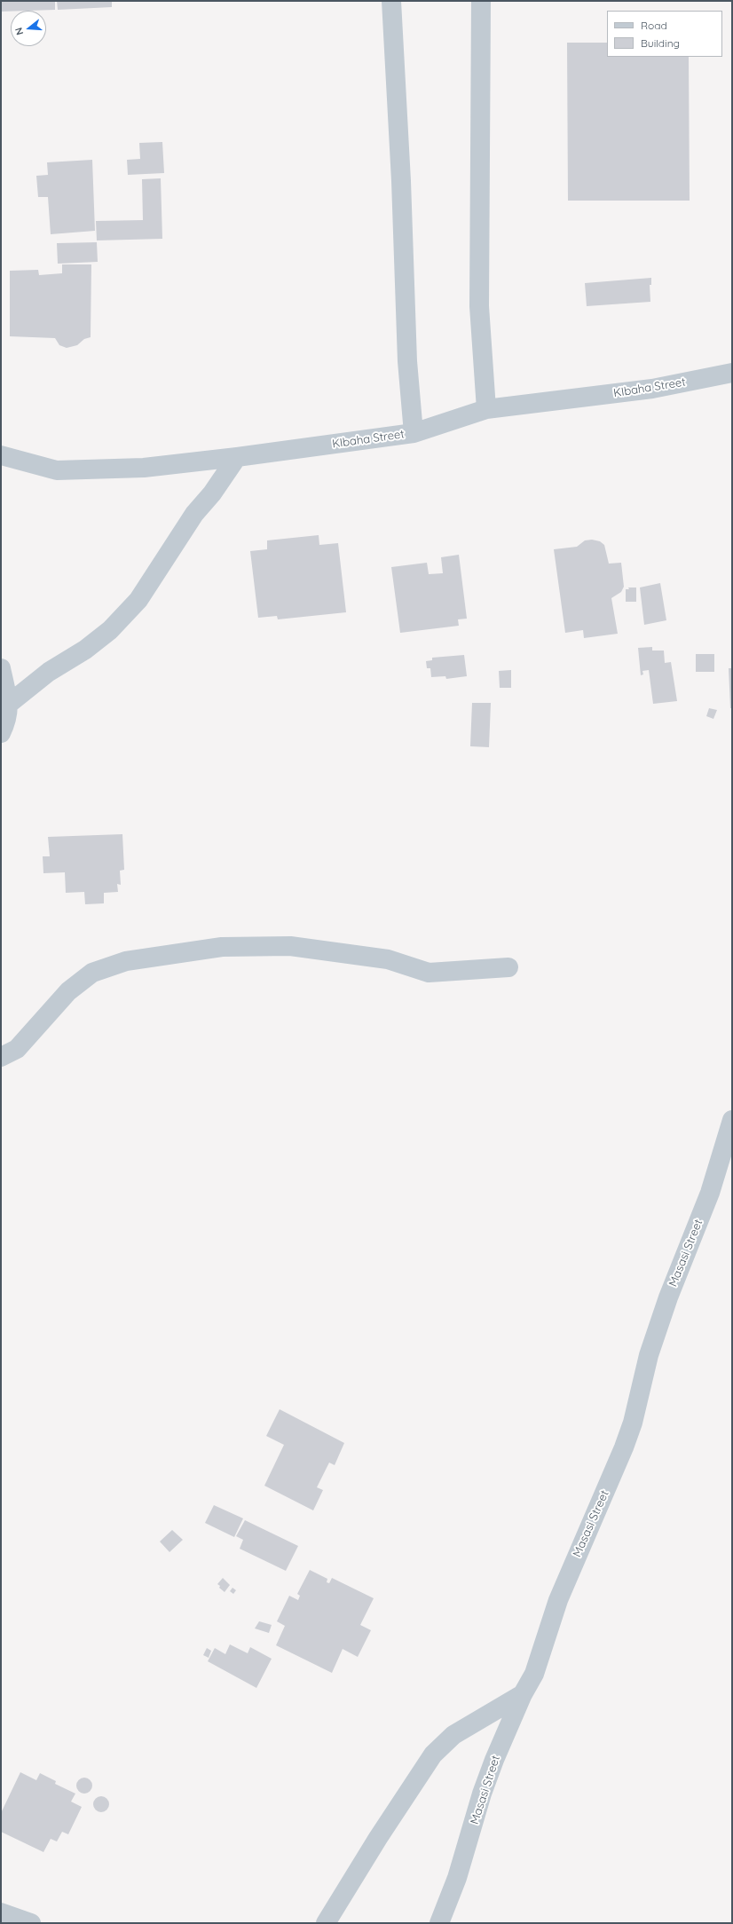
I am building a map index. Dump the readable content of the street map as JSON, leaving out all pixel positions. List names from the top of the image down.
{
  "streets": {
    "street": ["KIbaha Street", "Masasi Street"]
  },
  "legend": ["Road", "Building"],
  "north": "left"
}
